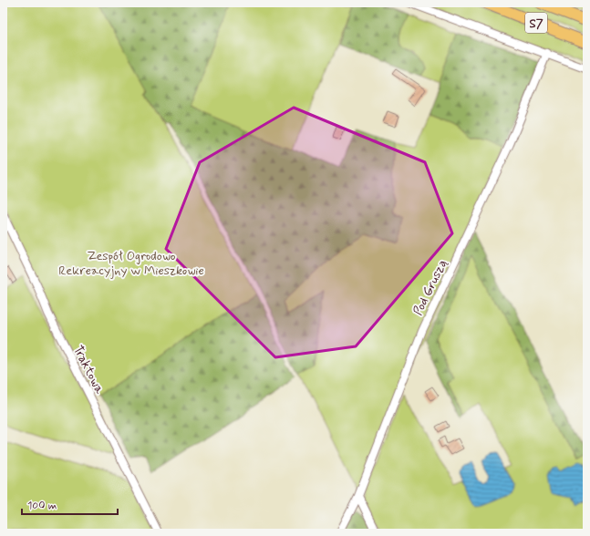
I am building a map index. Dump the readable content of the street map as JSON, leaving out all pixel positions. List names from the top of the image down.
{
  "streets": {
    "highway": ["S7"],
    "street": ["Pod Gruszą", "Traktowa"]
  },
  "parks": ["Zespół Ogrodowo Rekreacyjny w Mieszkowie"],
  "scale_bar": "100 m"
}
